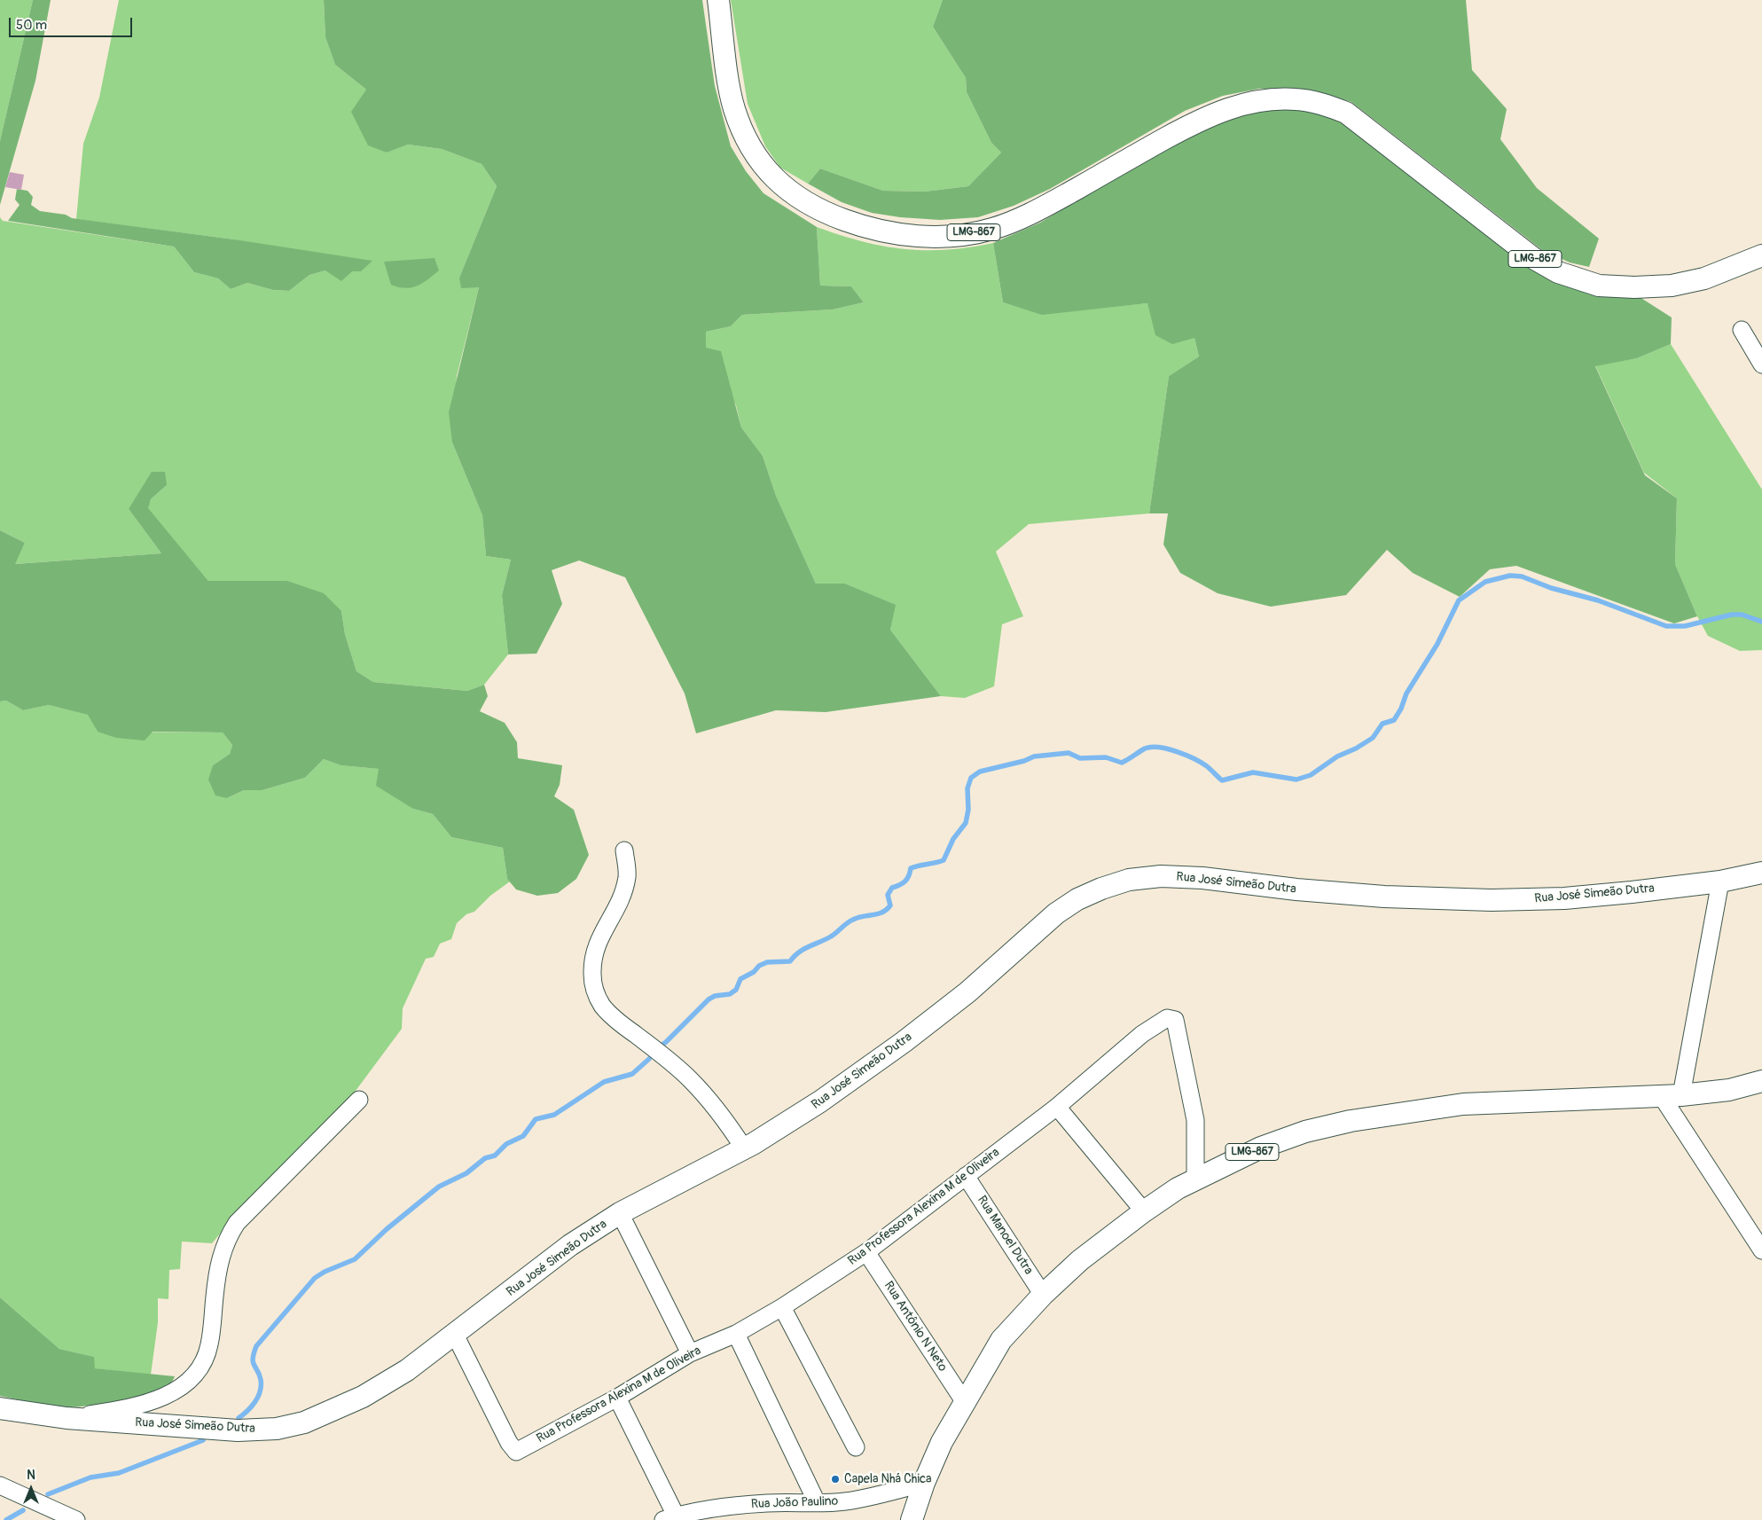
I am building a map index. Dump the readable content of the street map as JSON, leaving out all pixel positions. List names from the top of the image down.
{
  "streets": {
    "main road": ["LMG-867", "Rua José Simeão Dutra"],
    "street": [
      "Rua Professora Alexina M de Oliveira",
      "Rua Manoel Dutra",
      "Rua Antônio N Neto",
      "Rua João Paulino"
    ]
  },
  "crossings": [
    ["LMG-867", "Rua Professora Alexina M de Oliveira"],
    ["LMG-867", "Rua Manoel Dutra"],
    ["LMG-867", "Rua Antônio N Neto"],
    ["LMG-867", "Rua João Paulino"],
    ["Rua José Simeão Dutra", "Rua Professora Alexina M de Oliveira"],
    ["Rua Professora Alexina M de Oliveira", "Rua Manoel Dutra"],
    ["Rua Professora Alexina M de Oliveira", "Rua Antônio N Neto"]
  ],
  "places": ["Capela Nhá Chica"],
  "scale_bar": "50 m",
  "north": "top"
}
